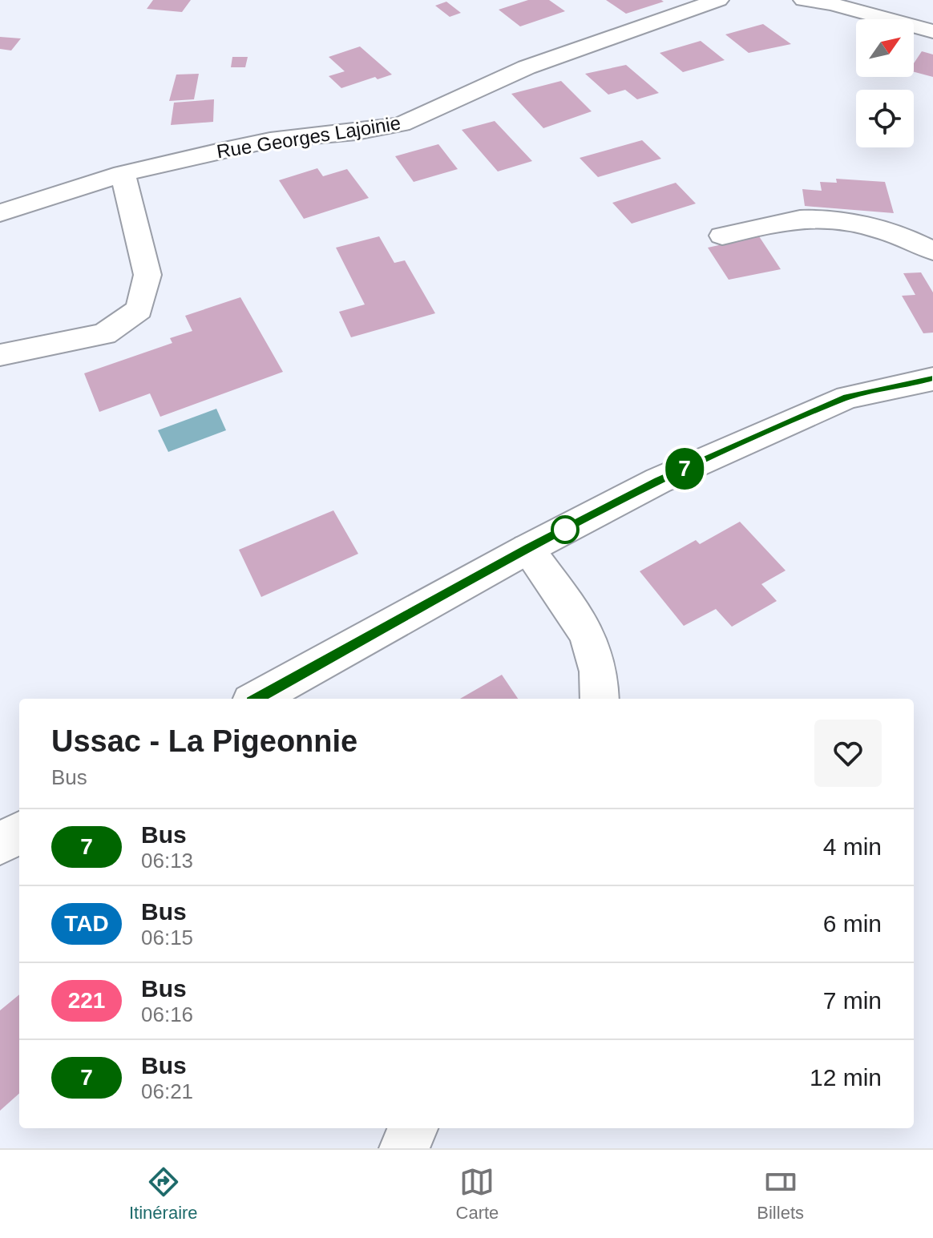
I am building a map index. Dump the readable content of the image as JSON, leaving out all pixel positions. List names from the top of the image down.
{
  "streets": {
    "street": ["Rue Georges Lajoinie"]
  },
  "lines": ["bus line 7"],
  "north": "top right",
  "page": {
    "on_map": "7",
    "heading": ["Ussac - La Pigeonnie", "Bus"],
    "list": [
      {
        "mark": "7",
        "name": "Bus",
        "note": "06:13",
        "value": "4 min"
      },
      {
        "mark": "TAD",
        "name": "Bus",
        "note": "06:15",
        "value": "6 min"
      },
      {
        "mark": "221",
        "name": "Bus",
        "note": "06:16",
        "value": "7 min"
      },
      {
        "mark": "7",
        "name": "Bus",
        "note": "06:21",
        "value": "12 min"
      }
    ],
    "tabs": ["Itinéraire", "Carte", "Billets"]
  }
}
